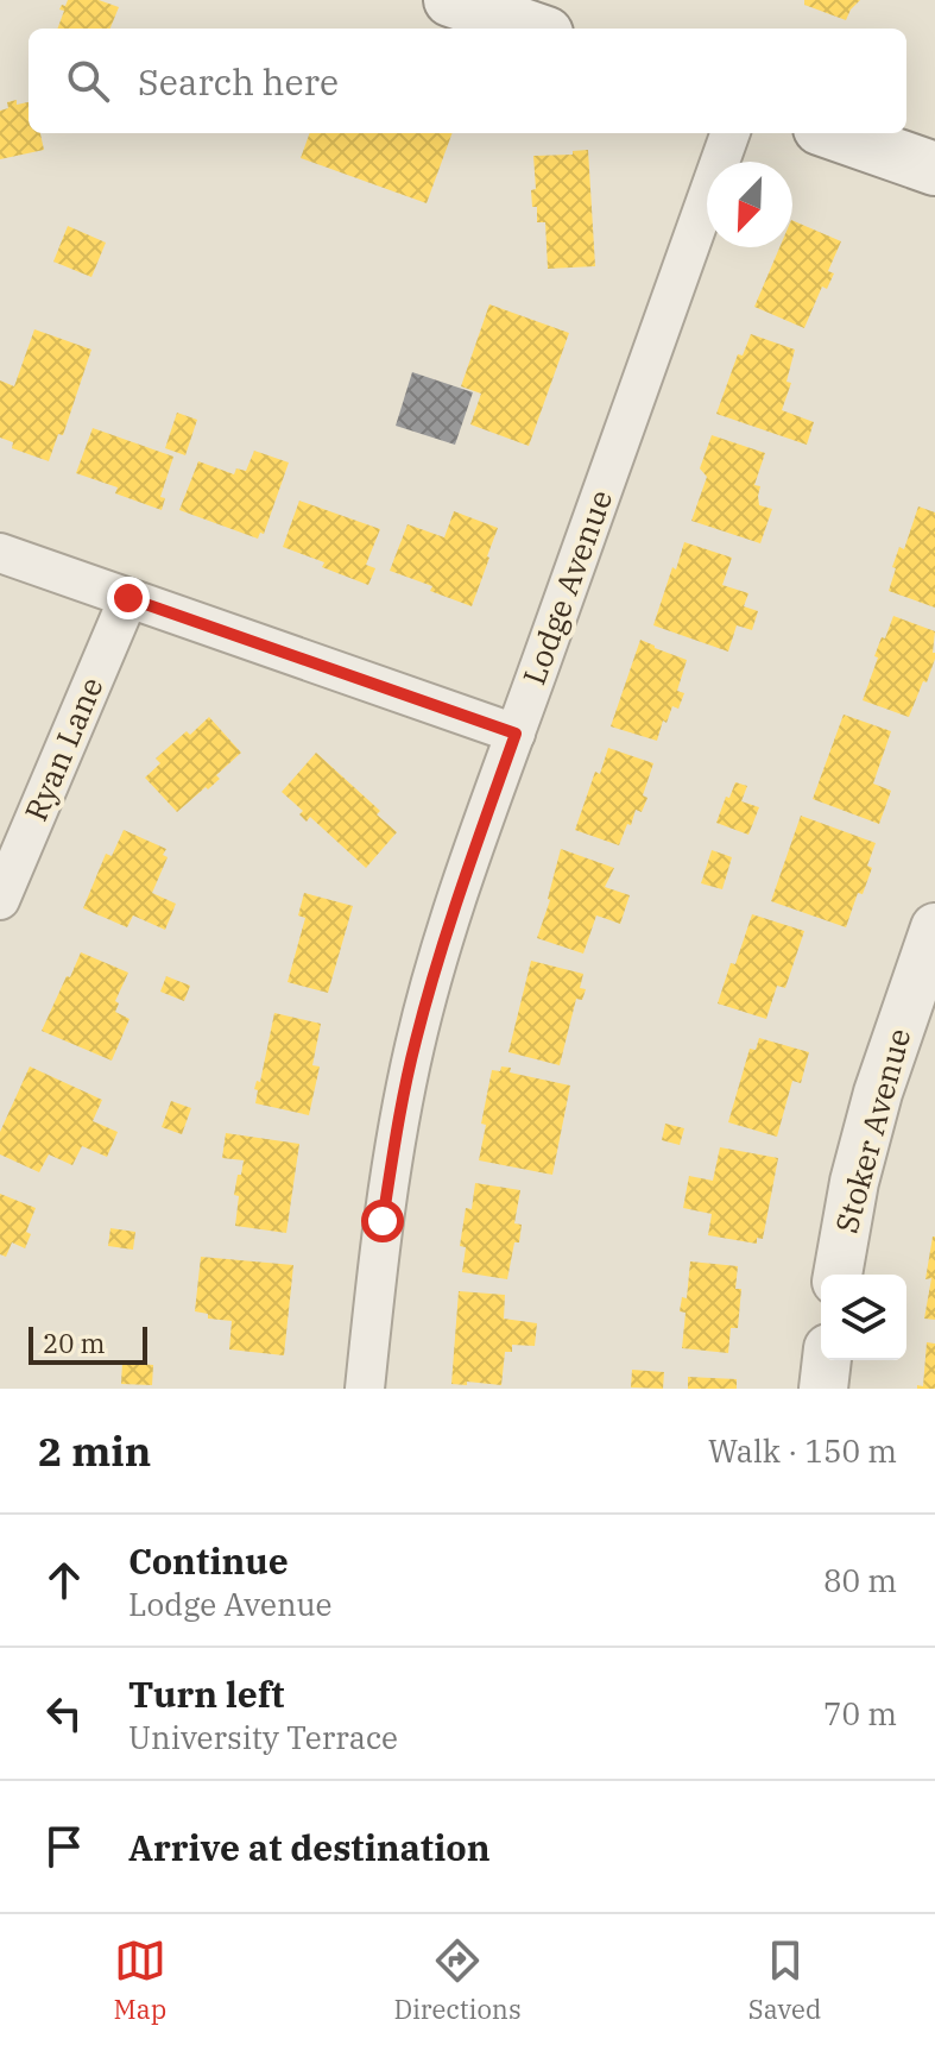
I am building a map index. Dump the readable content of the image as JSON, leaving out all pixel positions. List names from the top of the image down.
{
  "streets": {
    "street": ["Lodge Avenue", "Ryan Lane", "Stoker Avenue"]
  },
  "scale_bar": "20 m",
  "north": "bottom left",
  "page": {
    "search": "Search here",
    "scale": "20 m",
    "heading": ["2 min", "Walk · 150 m"],
    "list": [
      ["Continue", "Lodge Avenue", "80 m"],
      ["Turn left", "University Terrace", "70 m"],
      "Arrive at destination"
    ],
    "nav": ["Map", "Directions", "Saved"]
  }
}
